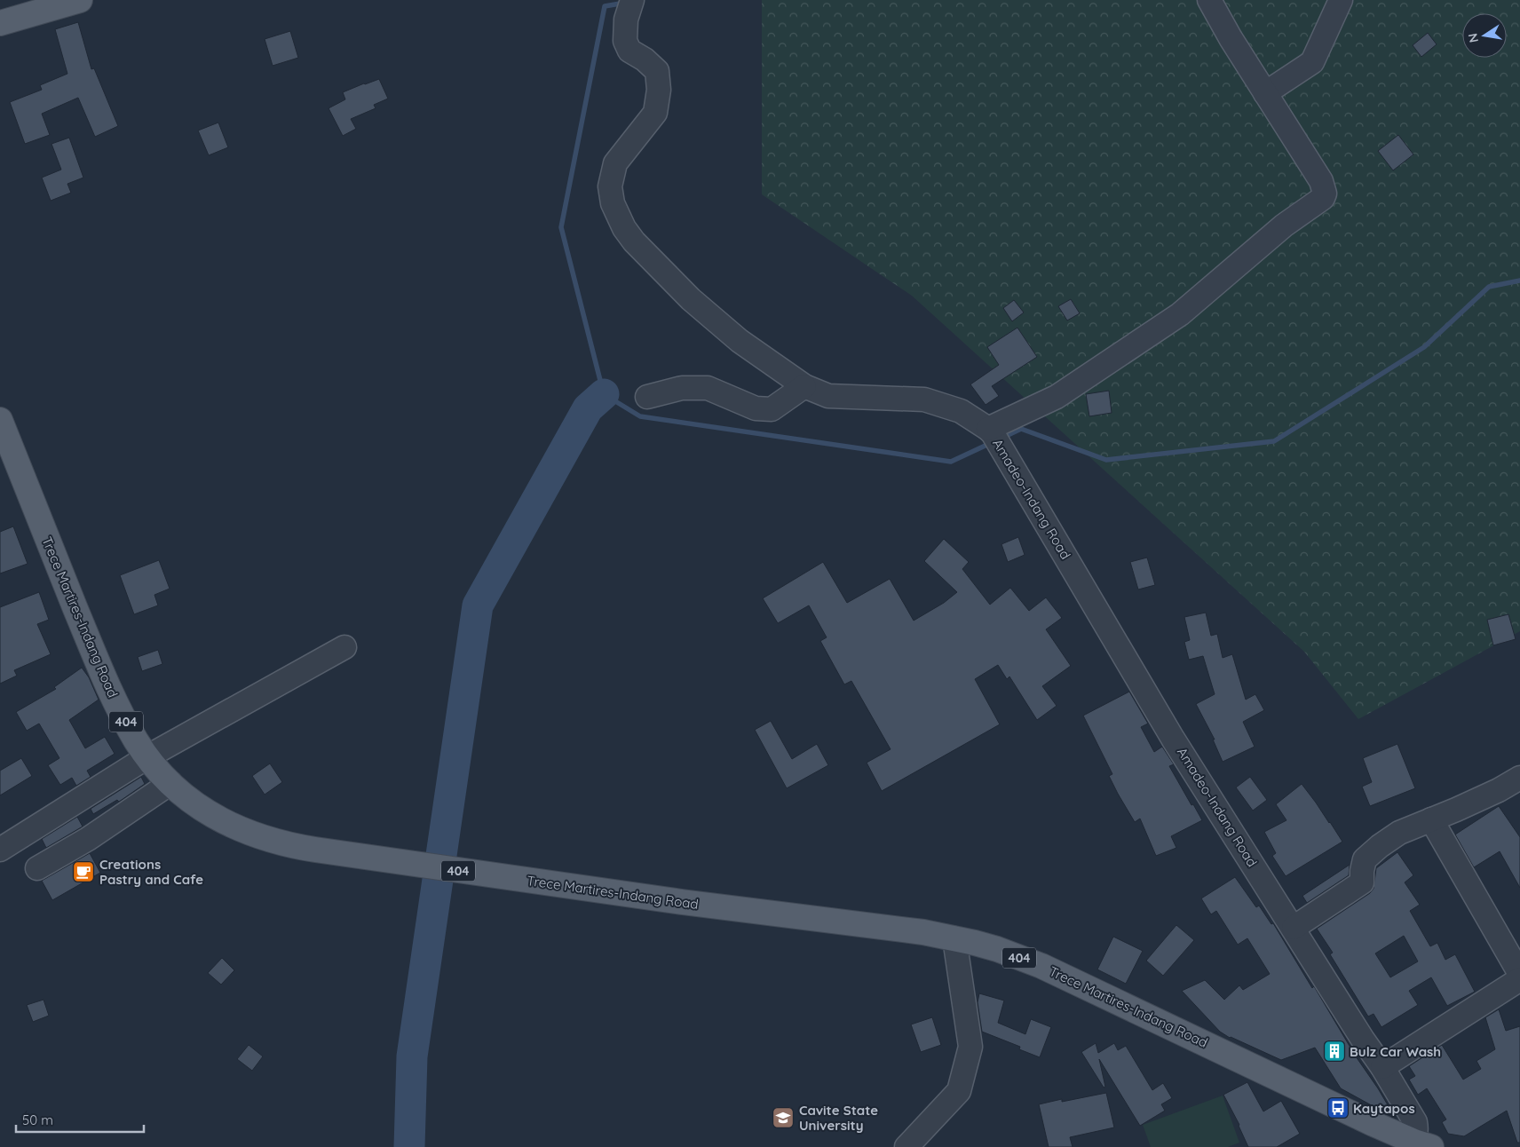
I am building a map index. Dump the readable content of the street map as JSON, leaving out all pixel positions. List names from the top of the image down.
{
  "streets": {
    "main road": ["Trece Martires-Indang Road", "404"],
    "street": ["Amadeo-Indang Road"]
  },
  "crossings": [
    ["Amadeo-Indang Road", "Trece Martires-Indang Road"]
  ],
  "places": {
    "cafe": ["Creations Pastry and Cafe"],
    "building": ["Bulz Car Wash"],
    "bus stop": ["Kaytapos"],
    "school or university": ["Cavite State University"]
  },
  "scale_bar": "50 m",
  "north": "left"
}
